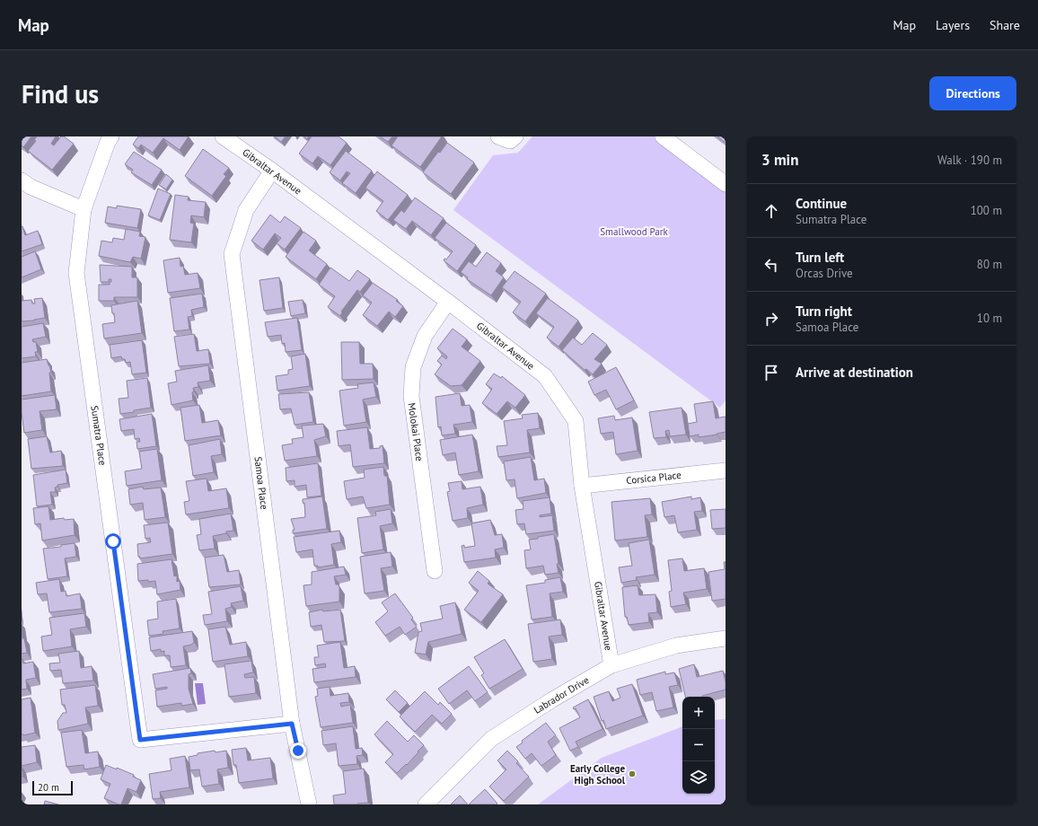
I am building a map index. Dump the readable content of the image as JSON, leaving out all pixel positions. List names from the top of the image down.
{
  "streets": {
    "street": [
      "Gibraltar Avenue",
      "Molokai Place",
      "Sumatra Place",
      "Corsica Place",
      "Samoa Place",
      "Labrador Drive"
    ]
  },
  "crossings": [
    ["Gibraltar Avenue", "Molokai Place"],
    ["Gibraltar Avenue", "Corsica Place"],
    ["Gibraltar Avenue", "Samoa Place"],
    ["Gibraltar Avenue", "Labrador Drive"],
    ["Sumatra Place", "Samoa Place"]
  ],
  "parks": ["Smallwood Park"],
  "places": ["Early College High School"],
  "scale_bar": "20 m",
  "page": {
    "header": "Map",
    "nav": ["Map", "Layers", "Share"],
    "buttons": "Directions",
    "title": "Find us",
    "heading": ["3 min", "Walk · 190 m"],
    "list": [
      ["Continue", "Sumatra Place", "100 m"],
      ["Turn left", "Orcas Drive", "80 m"],
      ["Turn right", "Samoa Place", "10 m"],
      "Arrive at destination"
    ],
    "map_buttons": ["+", "−"],
    "scale": "20 m"
  }
}
